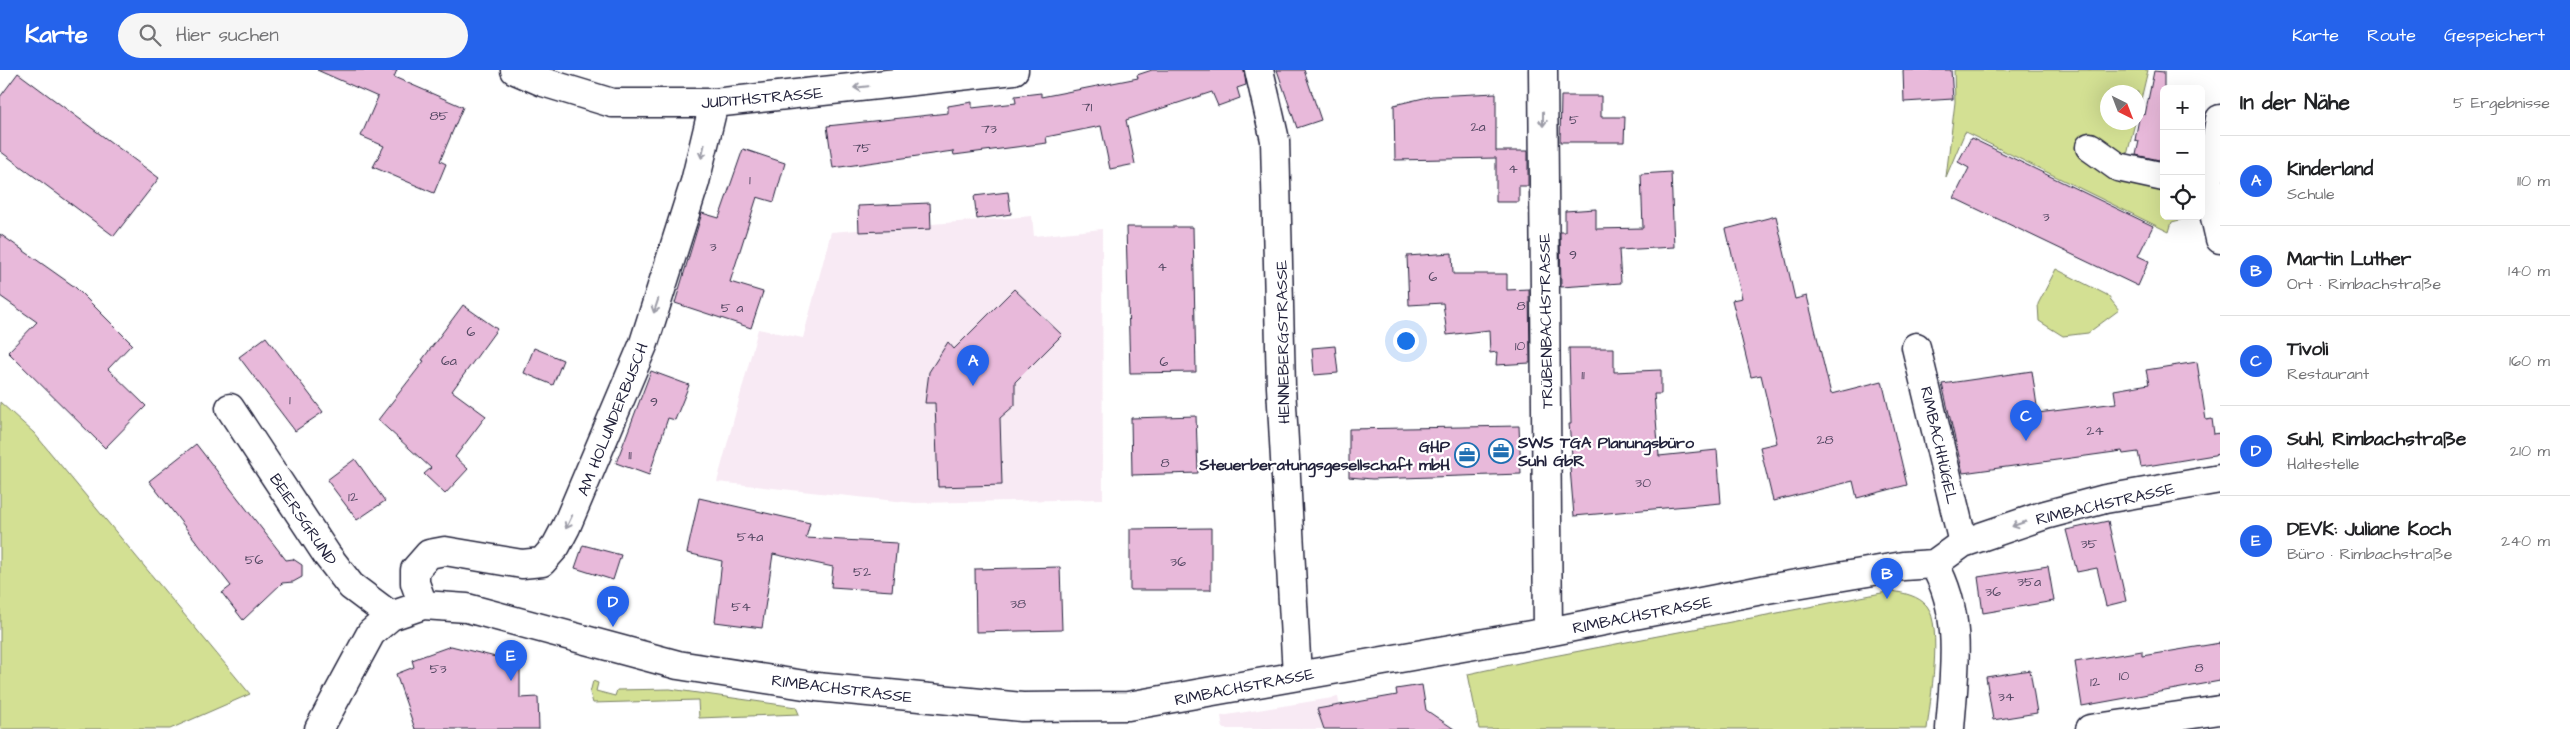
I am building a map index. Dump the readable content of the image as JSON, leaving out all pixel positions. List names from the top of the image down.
{
  "streets": {
    "street": [
      "JUDITHSTRASSE",
      "TRÜBENBACHSTRASSE",
      "HENNEBERGSTRASSE",
      "AM HOLUNDERBUSCH",
      "RIMBACHHÜGEL",
      "RIMBACHSTRASSE",
      "BEIERSGRUND"
    ]
  },
  "crossings": [
    ["JUDITHSTRASSE", "AM HOLUNDERBUSCH"],
    ["TRÜBENBACHSTRASSE", "RIMBACHSTRASSE"],
    ["HENNEBERGSTRASSE", "RIMBACHSTRASSE"],
    ["AM HOLUNDERBUSCH", "RIMBACHSTRASSE"],
    ["RIMBACHHÜGEL", "RIMBACHSTRASSE"],
    ["RIMBACHSTRASSE", "BEIERSGRUND"]
  ],
  "one_way": ["JUDITHSTRASSE", "TRÜBENBACHSTRASSE", "AM HOLUNDERBUSCH"],
  "places": {
    "office": ["SWS TGA Planungsbüro Suhl GbR", "GHP Steuerberatungsgesellschaft mbH"]
  },
  "house_numbers": [
    "71",
    "85",
    "5",
    "2a",
    "73",
    "75",
    "4",
    "1",
    "3",
    "3",
    "9",
    "4",
    "6",
    "8",
    "5 a",
    "6",
    "10",
    "6a",
    "6",
    "11",
    "1",
    "9",
    "24",
    "28",
    "11",
    "8",
    "30",
    "12",
    "54a",
    "35",
    "56",
    "36",
    "52",
    "35a",
    "36",
    "38",
    "54",
    "8",
    "53",
    "10",
    "12",
    "34"
  ],
  "north": "bottom right",
  "page": {
    "header": "Karte",
    "search": "Hier suchen",
    "nav": ["Karte", "Route", "Gespeichert"],
    "heading": ["In der Nähe", "5 Ergebnisse"],
    "map_buttons": ["+", "−"],
    "list": [
      {
        "mark": "A",
        "name": "Kinderland",
        "note": "Schule",
        "value": "110 m"
      },
      {
        "mark": "B",
        "name": "Martin Luther",
        "note": "Ort · Rimbachstraße",
        "value": "140 m"
      },
      {
        "mark": "C",
        "name": "Tivoli",
        "note": "Restaurant",
        "value": "160 m"
      },
      {
        "mark": "D",
        "name": "Suhl, Rimbachstraße",
        "note": "Haltestelle",
        "value": "210 m"
      },
      {
        "mark": "E",
        "name": "DEVK: Juliane Koch",
        "note": "Büro · Rimbachstraße",
        "value": "240 m"
      }
    ],
    "pins": [
      "A",
      "C",
      "B",
      "D",
      "E"
    ]
  }
}
